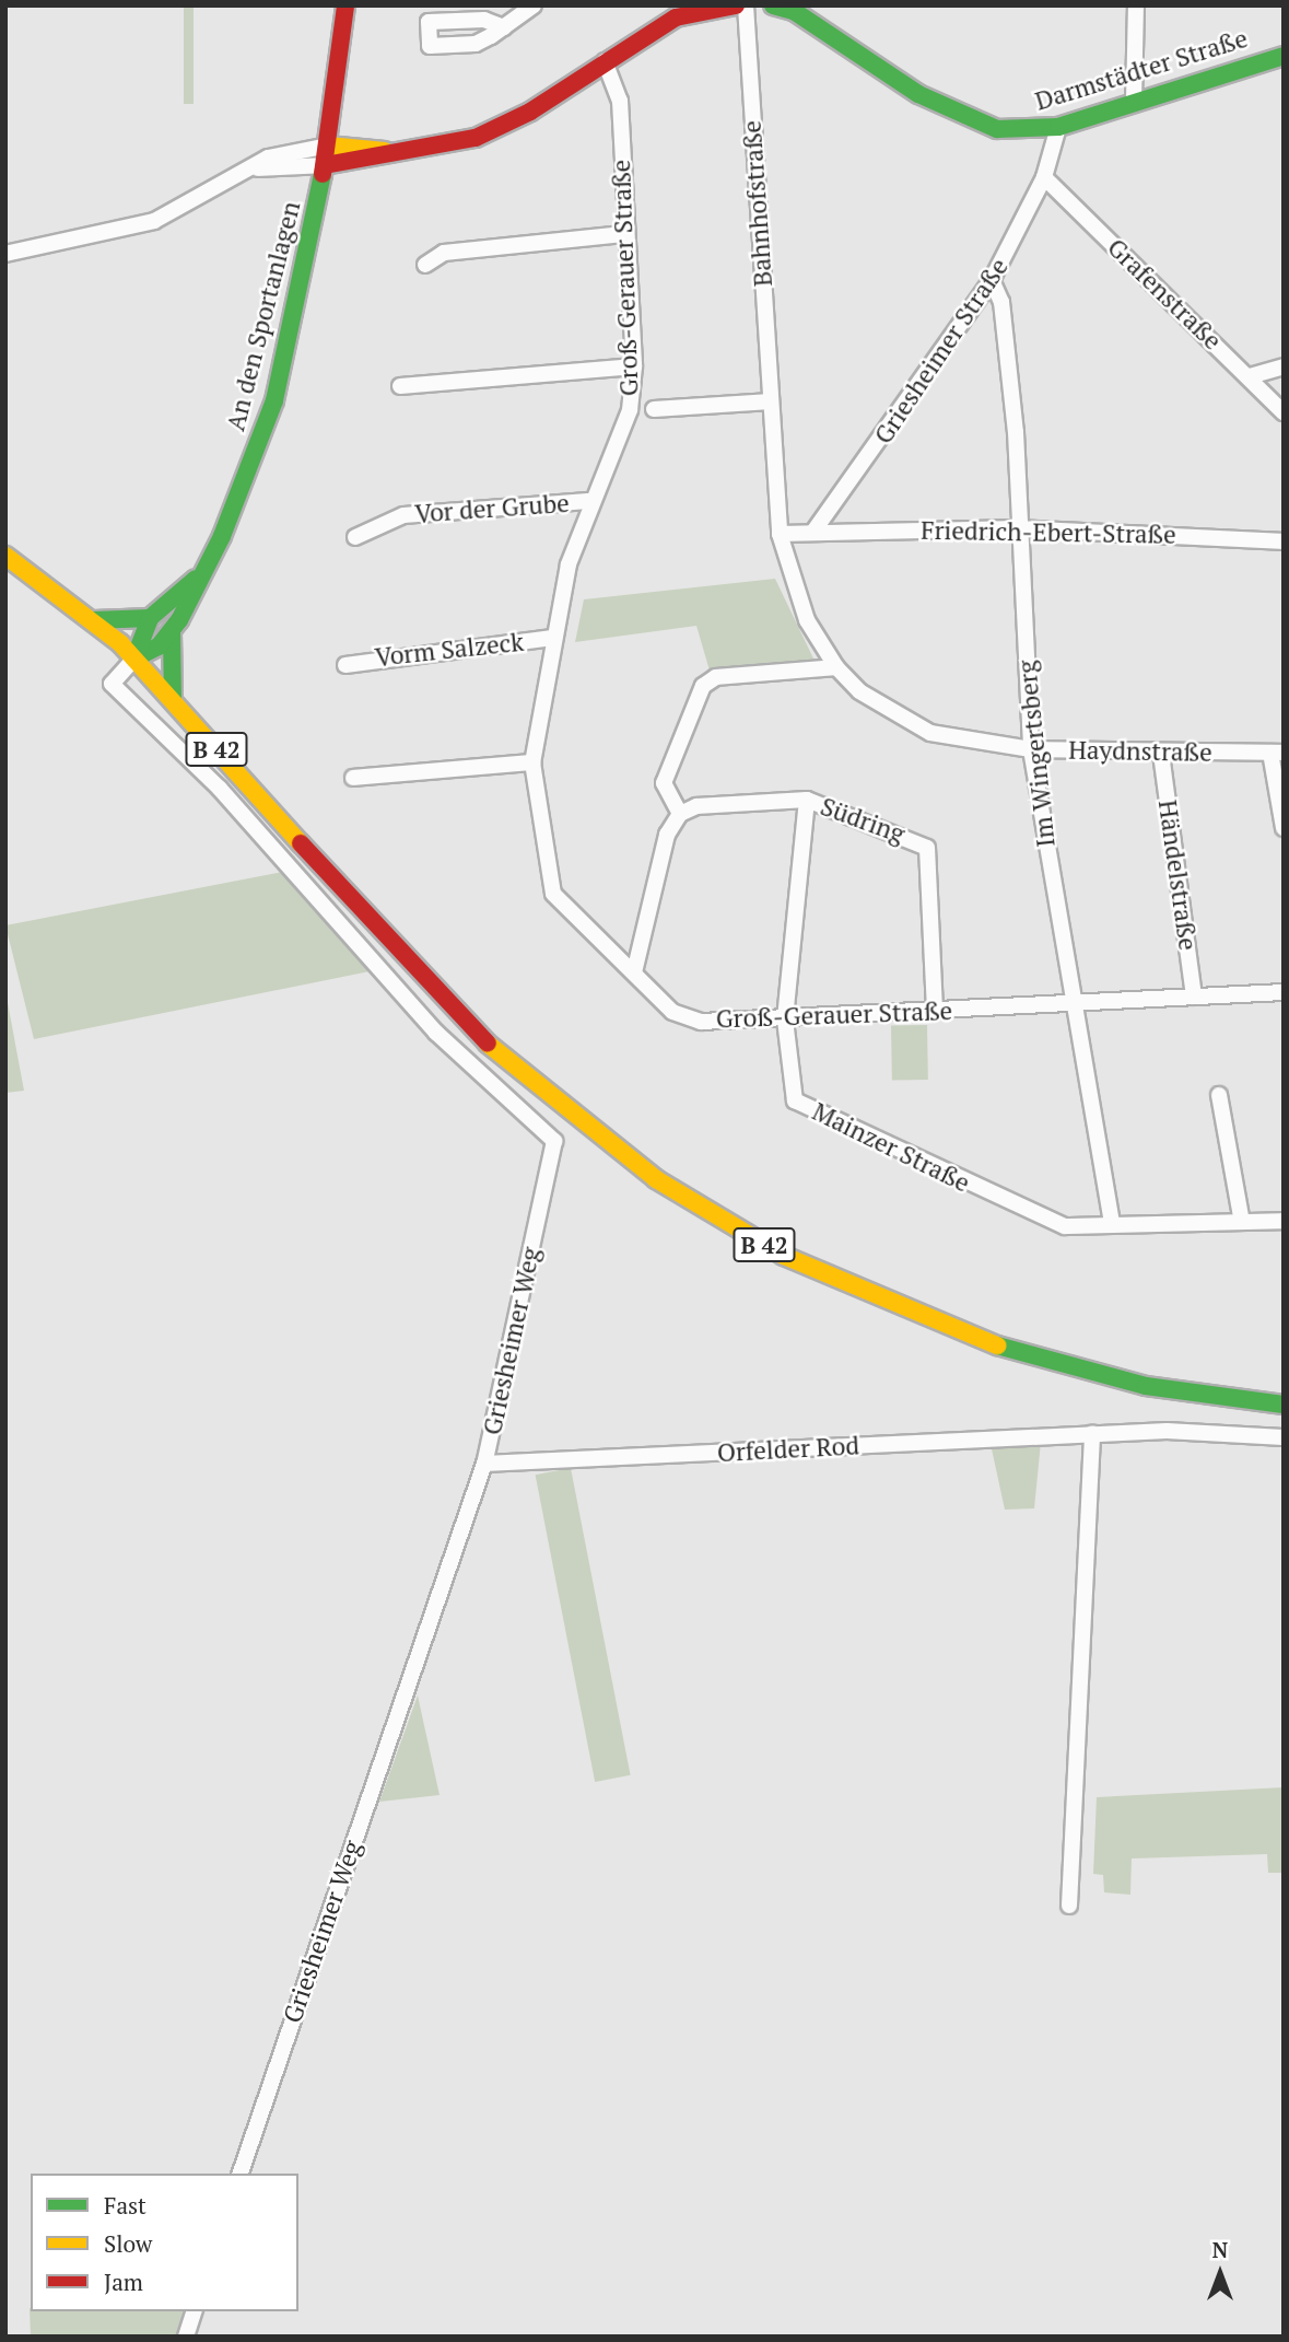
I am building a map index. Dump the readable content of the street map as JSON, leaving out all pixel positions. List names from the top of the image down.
{
  "streets": {
    "main road": ["Darmstädter Straße", "An den Sportanlagen", "B 42"],
    "street": [
      "Bahnhofstraße",
      "Groß-Gerauer Straße",
      "Grafenstraße",
      "Griesheimer Straße",
      "Vor der Grube",
      "Friedrich-Ebert-Straße",
      "Vorm Salzeck",
      "Haydnstraße",
      "Im Wingertsberg",
      "Südring",
      "Händelstraße",
      "Mainzer Straße",
      "Griesheimer Weg",
      "Orfelder Rod"
    ]
  },
  "crossings": [
    ["Darmstädter Straße", "Griesheimer Straße"],
    ["Bahnhofstraße", "Haydnstraße"],
    ["Groß-Gerauer Straße", "Vor der Grube"],
    ["Groß-Gerauer Straße", "Vorm Salzeck"],
    ["Groß-Gerauer Straße", "Im Wingertsberg"],
    ["Groß-Gerauer Straße", "Südring"],
    ["Groß-Gerauer Straße", "Händelstraße"],
    ["Groß-Gerauer Straße", "Mainzer Straße"],
    ["Grafenstraße", "Griesheimer Straße"],
    ["Griesheimer Straße", "Friedrich-Ebert-Straße"],
    ["Griesheimer Straße", "Im Wingertsberg"],
    ["Friedrich-Ebert-Straße", "Im Wingertsberg"],
    ["B 42", "Griesheimer Weg"],
    ["Haydnstraße", "Im Wingertsberg"],
    ["Haydnstraße", "Händelstraße"],
    ["Im Wingertsberg", "Mainzer Straße"],
    ["Südring", "Mainzer Straße"],
    ["Griesheimer Weg", "Orfelder Rod"]
  ],
  "legend": ["Fast", "Slow", "Jam"],
  "north": "top"
}
